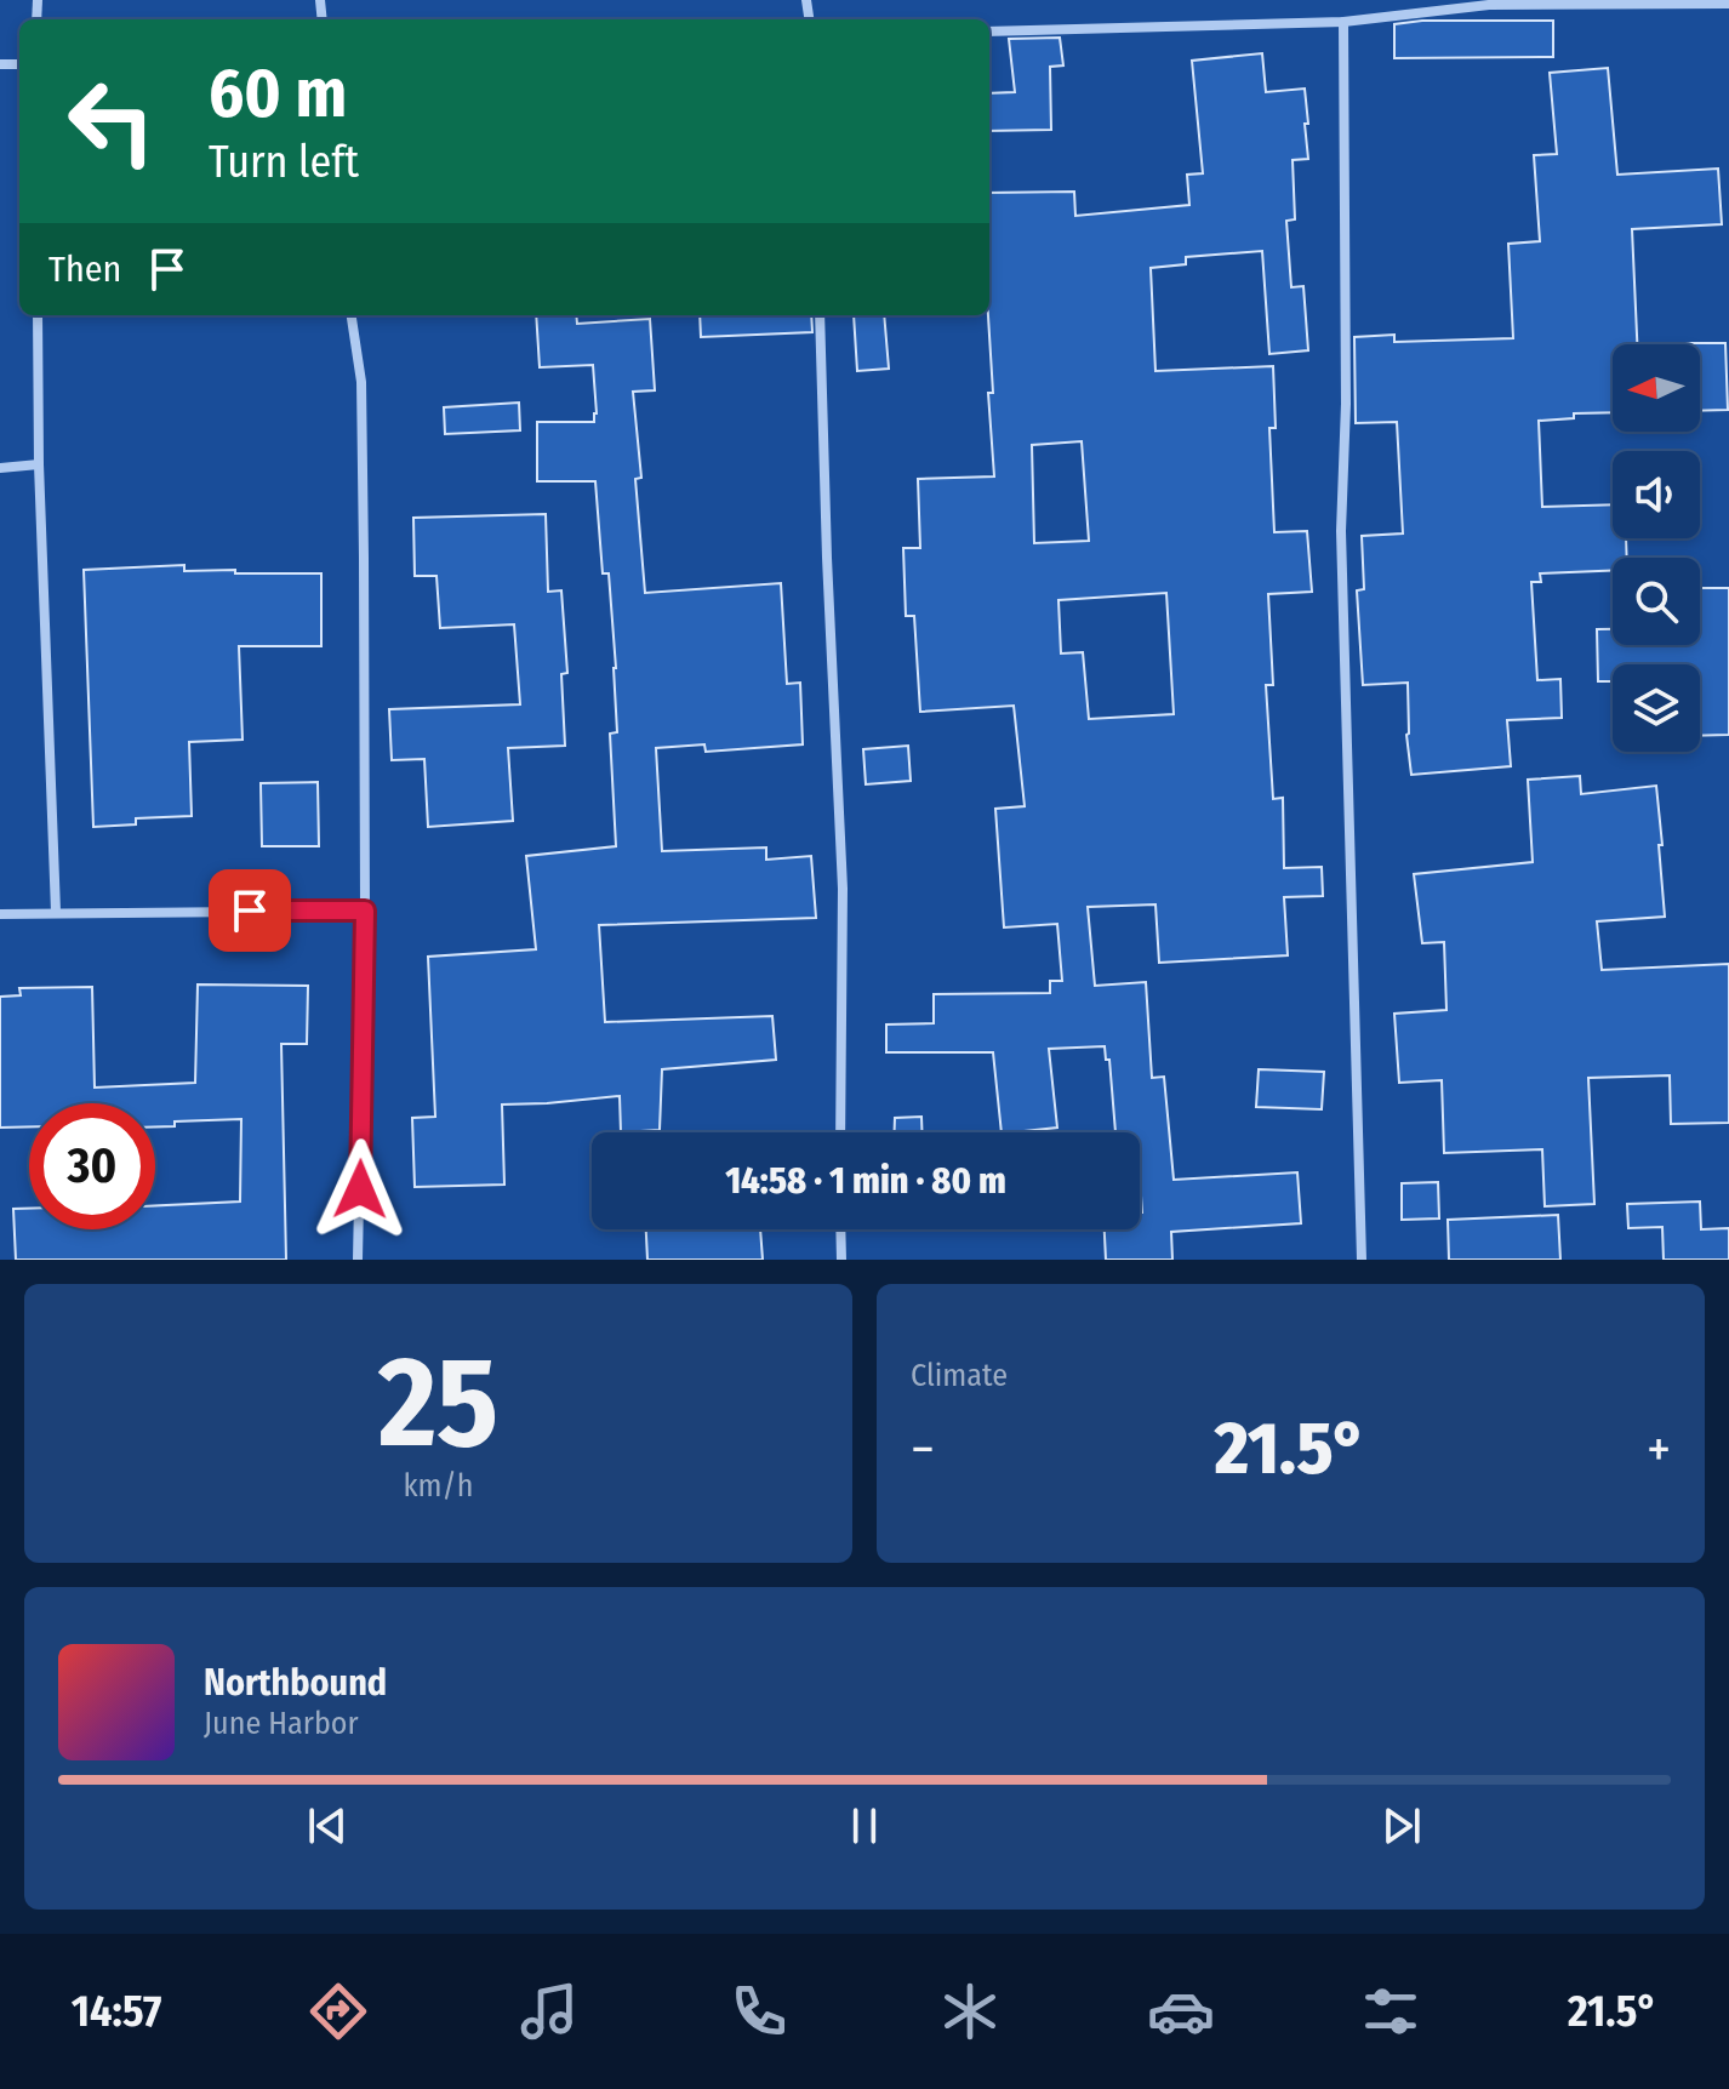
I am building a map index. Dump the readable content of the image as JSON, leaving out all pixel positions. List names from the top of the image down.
{
  "north": "left",
  "page": {
    "turn": ["60 m", "Turn left"],
    "then": "Then",
    "limit": "30",
    "trip": "14:58 · 1 min · 80 m",
    "tile": [
      ["25", "km/h"],
      "Climate"
    ],
    "heat": ["−", "21.5°", "+"],
    "song": ["Northbound", "June Harbor"],
    "tabs": ["14:57", "21.5°"]
  }
}
